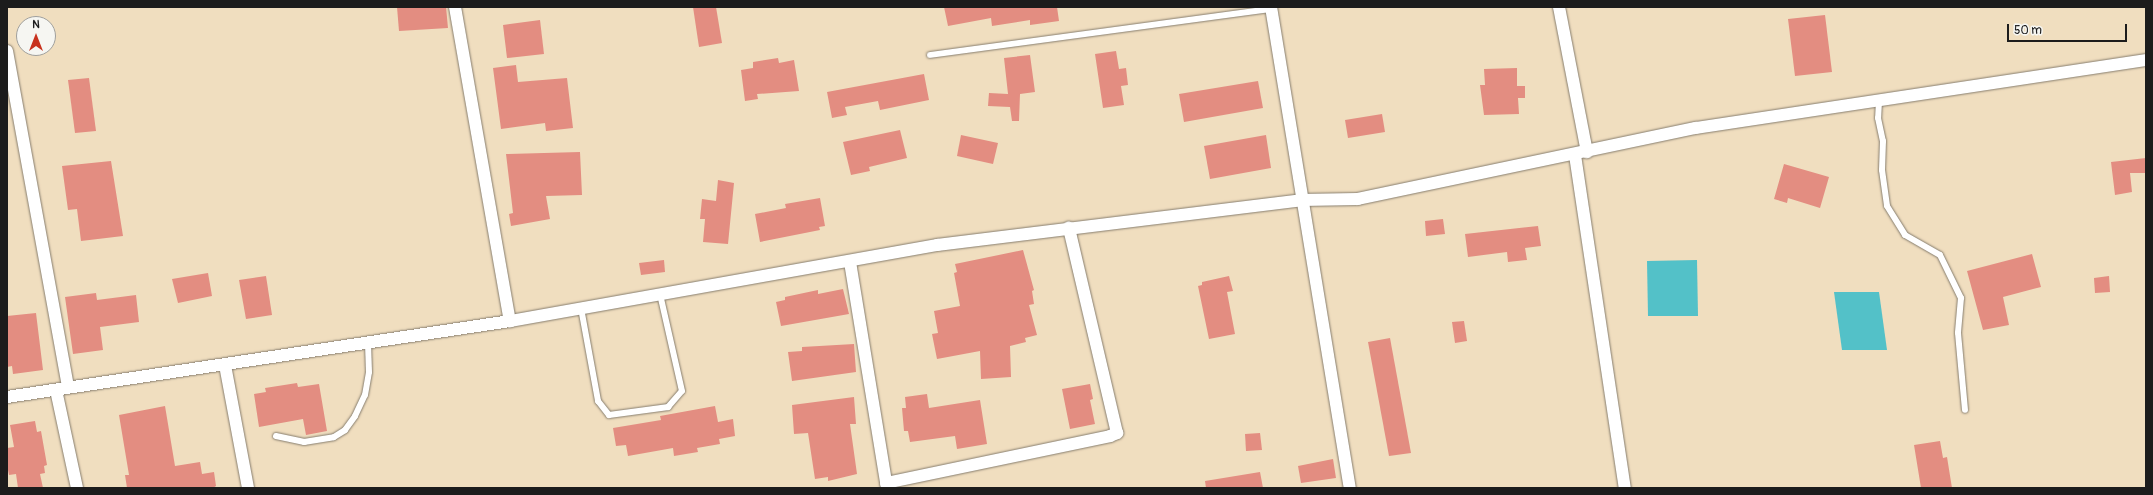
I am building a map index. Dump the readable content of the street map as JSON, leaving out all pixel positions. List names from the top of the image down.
{
  "scale_bar": "50 m",
  "north": "top"
}
